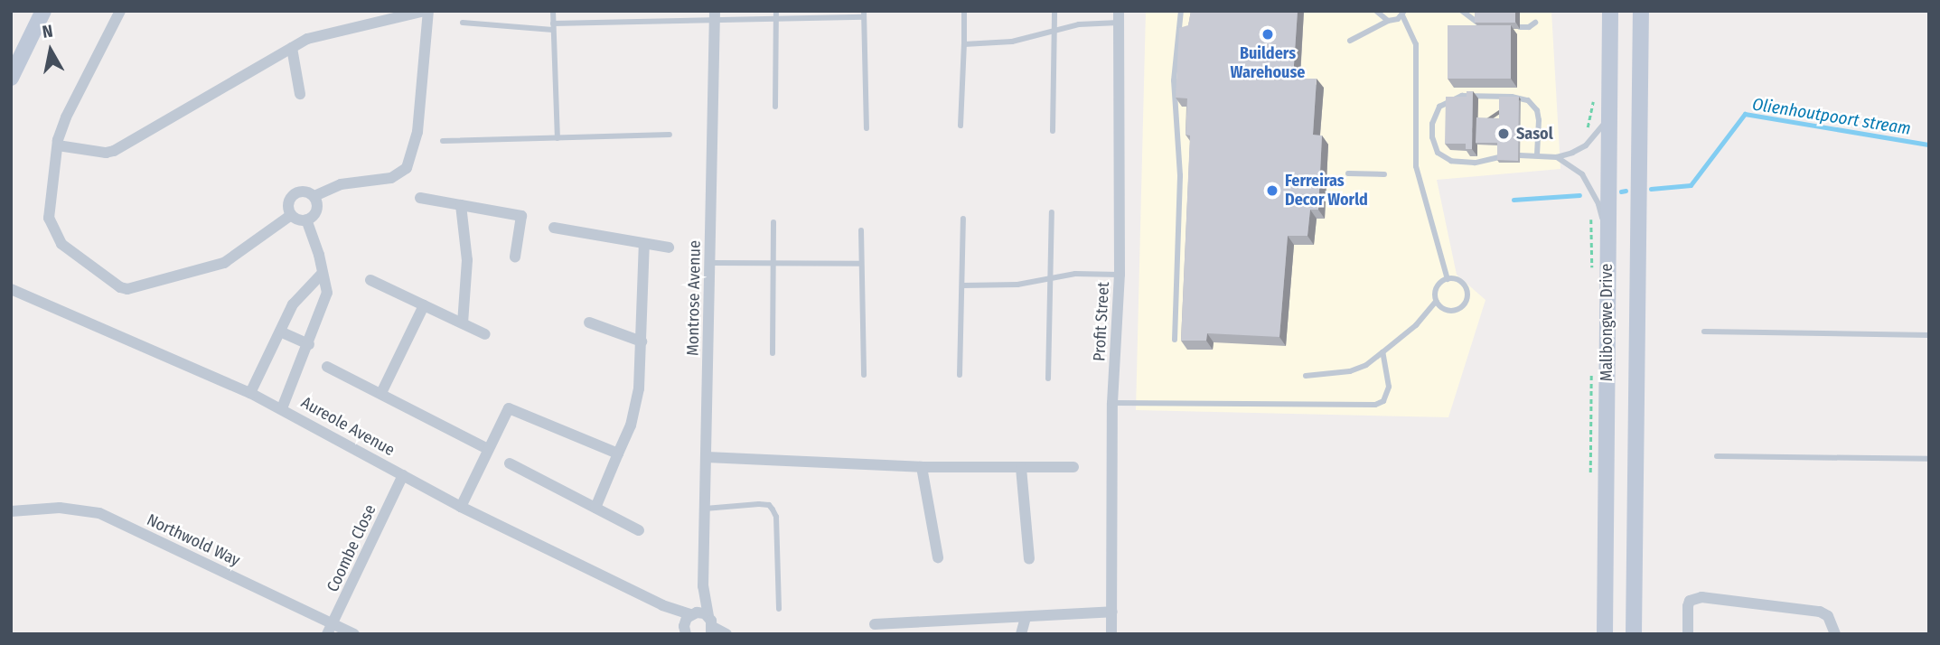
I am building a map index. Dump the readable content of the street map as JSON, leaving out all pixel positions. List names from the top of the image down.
{
  "streets": {
    "main road": ["Malibongwe Drive"],
    "street": [
      "Montrose Avenue",
      "Profit Street",
      "Aureole Avenue",
      "Northwold Way",
      "Coombe Close"
    ]
  },
  "crossings": [
    ["Montrose Avenue", "Aureole Avenue"],
    ["Aureole Avenue", "Coombe Close"],
    ["Northwold Way", "Coombe Close"]
  ],
  "water": ["Olienhoutpoort stream"],
  "places": ["Builders Warehouse", "Sasol", "Ferreiras Decor World"],
  "north": "top"
}
